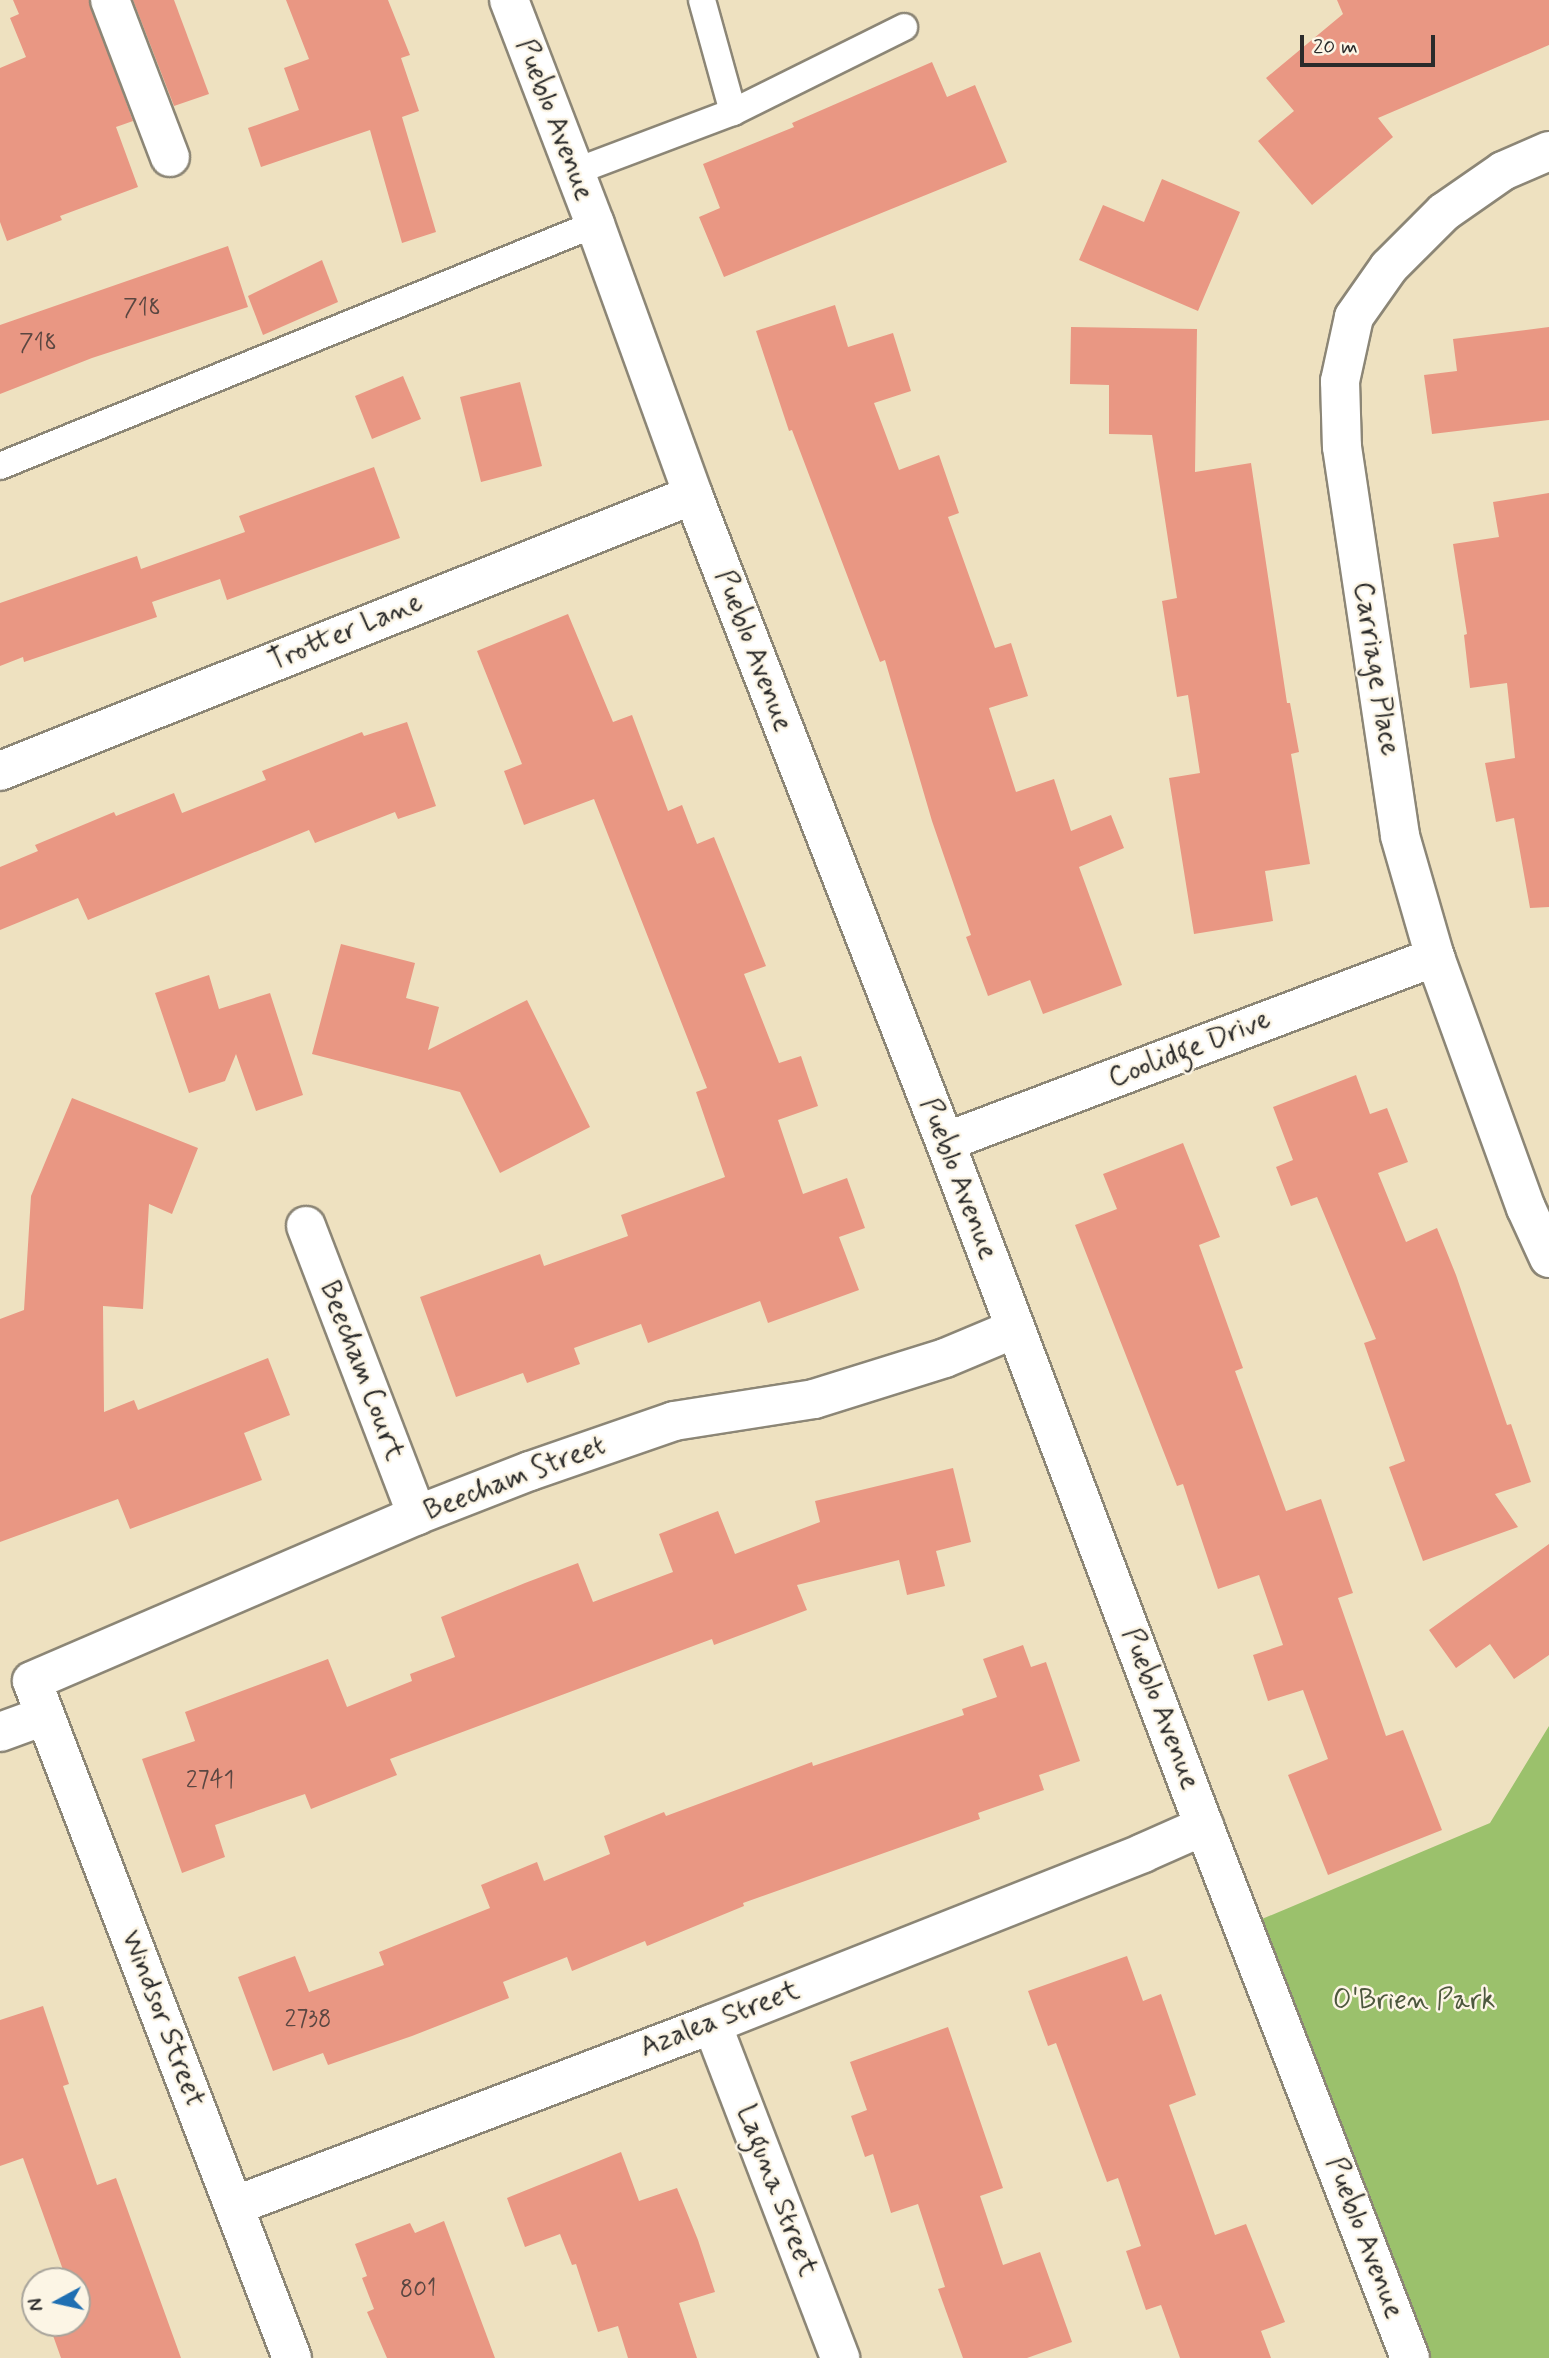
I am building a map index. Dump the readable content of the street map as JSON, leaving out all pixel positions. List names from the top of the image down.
{
  "streets": {
    "street": [
      "Pueblo Avenue",
      "Trotter Lane",
      "Carriage Place",
      "Coolidge Drive",
      "Beecham Court",
      "Beecham Street",
      "Windsor Street",
      "Azalea Street",
      "Laguna Street"
    ]
  },
  "crossings": [
    ["Pueblo Avenue", "Trotter Lane"],
    ["Pueblo Avenue", "Coolidge Drive"],
    ["Pueblo Avenue", "Beecham Street"],
    ["Pueblo Avenue", "Azalea Street"],
    ["Carriage Place", "Coolidge Drive"],
    ["Beecham Court", "Beecham Street"],
    ["Beecham Street", "Windsor Street"],
    ["Windsor Street", "Azalea Street"],
    ["Azalea Street", "Laguna Street"]
  ],
  "parks": ["O'Brien Park"],
  "house_numbers": [
    "718",
    "718",
    "2741",
    "2738",
    "801"
  ],
  "scale_bar": "20 m",
  "north": "left"
}
